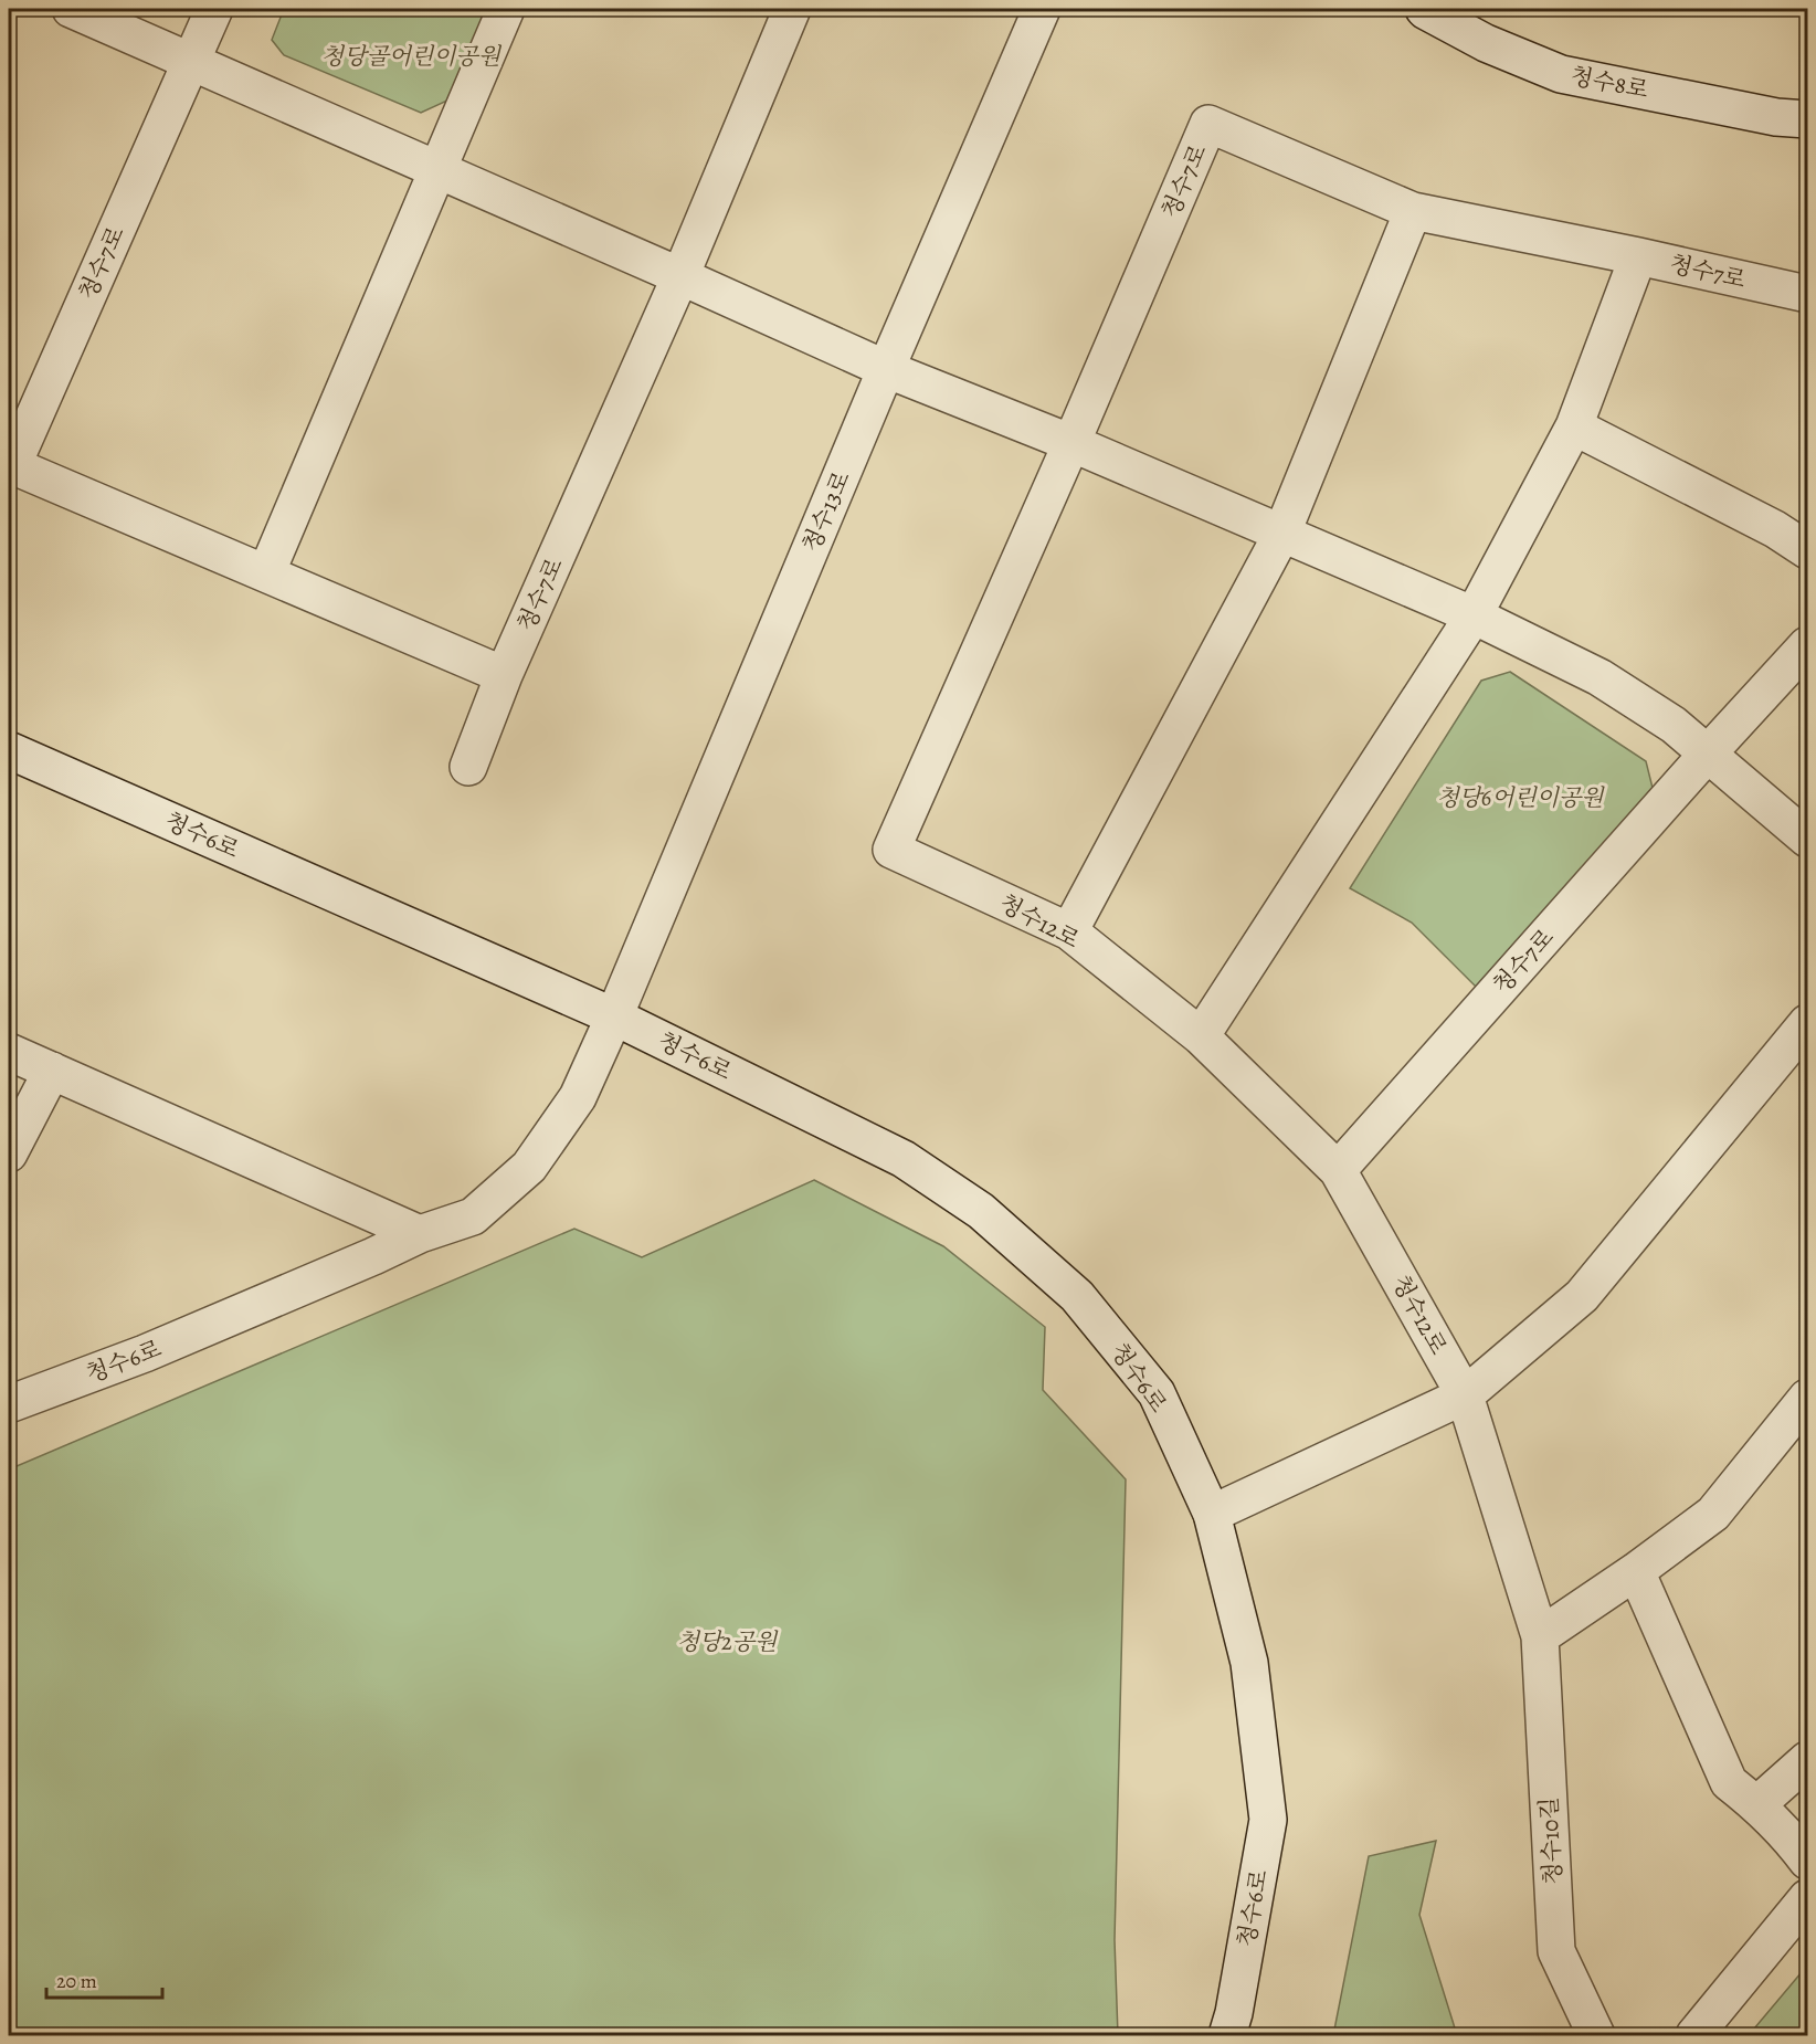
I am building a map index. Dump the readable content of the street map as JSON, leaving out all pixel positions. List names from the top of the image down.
{
  "streets": {
    "street": [
      "청수8로",
      "청수7로",
      "청수13로",
      "청수6로",
      "청수12로",
      "청수10길"
    ]
  },
  "crossings": [
    ["청수7로", "청수12로"],
    ["청수13로", "청수6로"],
    ["청수12로", "청수10길"]
  ],
  "parks": ["청당골어린이공원", "청당6어린이공원", "청당2공원"],
  "scale_bar": "20 m"
}
